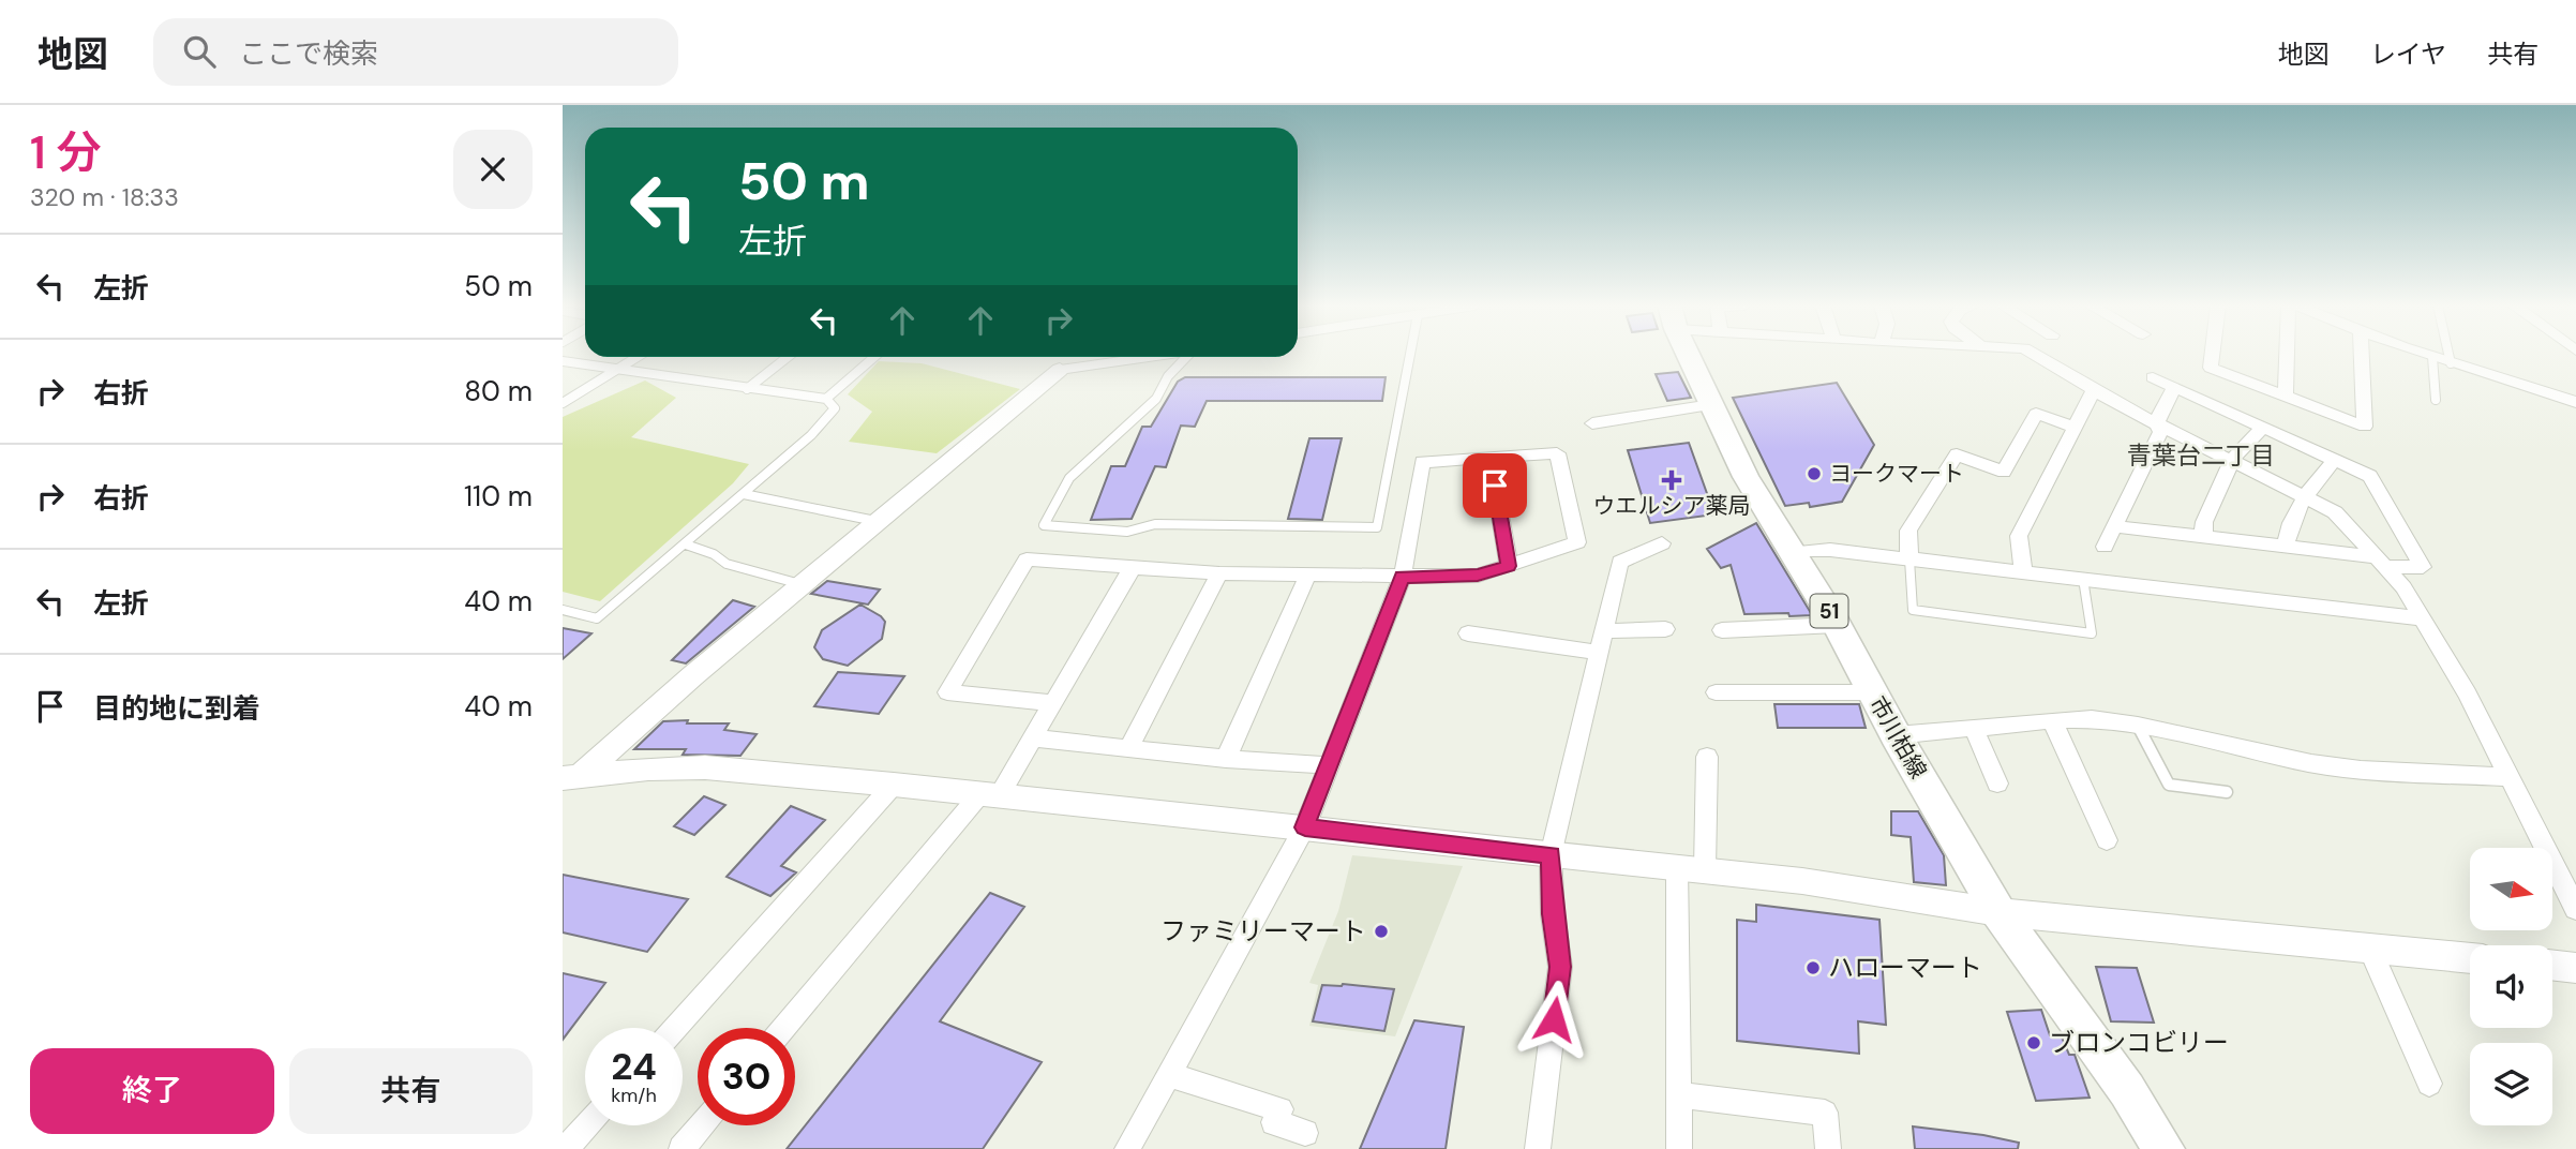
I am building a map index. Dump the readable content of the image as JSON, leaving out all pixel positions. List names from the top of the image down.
{
  "streets": {
    "main road": ["51", "市川柏線"]
  },
  "districts": ["青葉台二丁目"],
  "places": {
    "other": [
      "ヨークマート",
      "ファミリーマート",
      "ハローマート",
      "ブロンコビリー"
    ],
    "health": ["ウエルシア薬局"]
  },
  "north": "right",
  "page": {
    "header": "地図",
    "search": "ここで検索",
    "nav": ["地図", "レイヤ", "共有"],
    "heading": ["1 分", "320 m · 18:33"],
    "turn": ["50 m", "左折"],
    "list": [
      {
        "name": "左折",
        "value": "50 m"
      },
      {
        "name": "右折",
        "value": "80 m"
      },
      {
        "name": "右折",
        "value": "110 m"
      },
      {
        "name": "左折",
        "value": "40 m"
      },
      {
        "name": "目的地に到着",
        "value": "40 m"
      }
    ],
    "speed": "24 km/h",
    "limit": "30",
    "buttons": ["終了", "共有"]
  }
}
